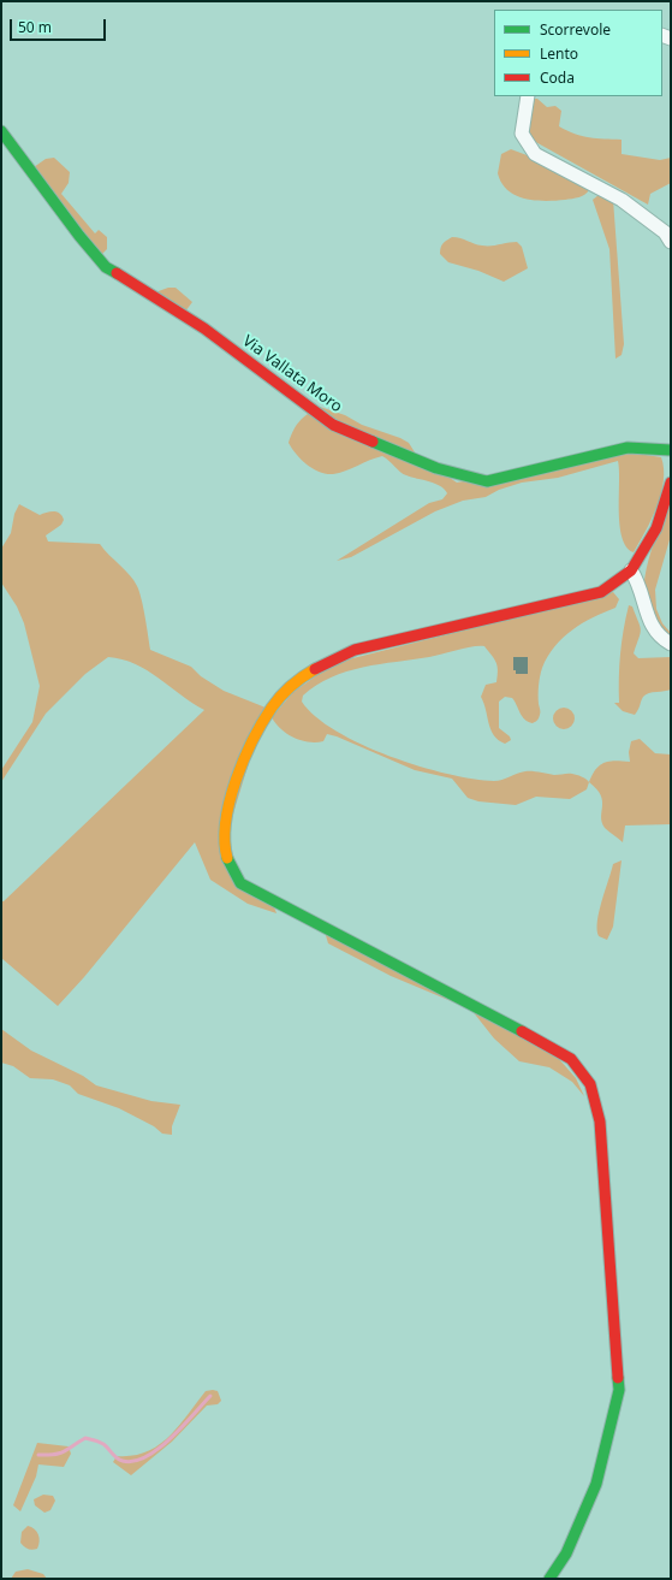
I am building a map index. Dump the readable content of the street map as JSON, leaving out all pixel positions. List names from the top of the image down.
{
  "streets": {
    "street": ["Via Vallata Moro"]
  },
  "legend": ["Scorrevole", "Lento", "Coda"],
  "scale_bar": "50 m"
}
